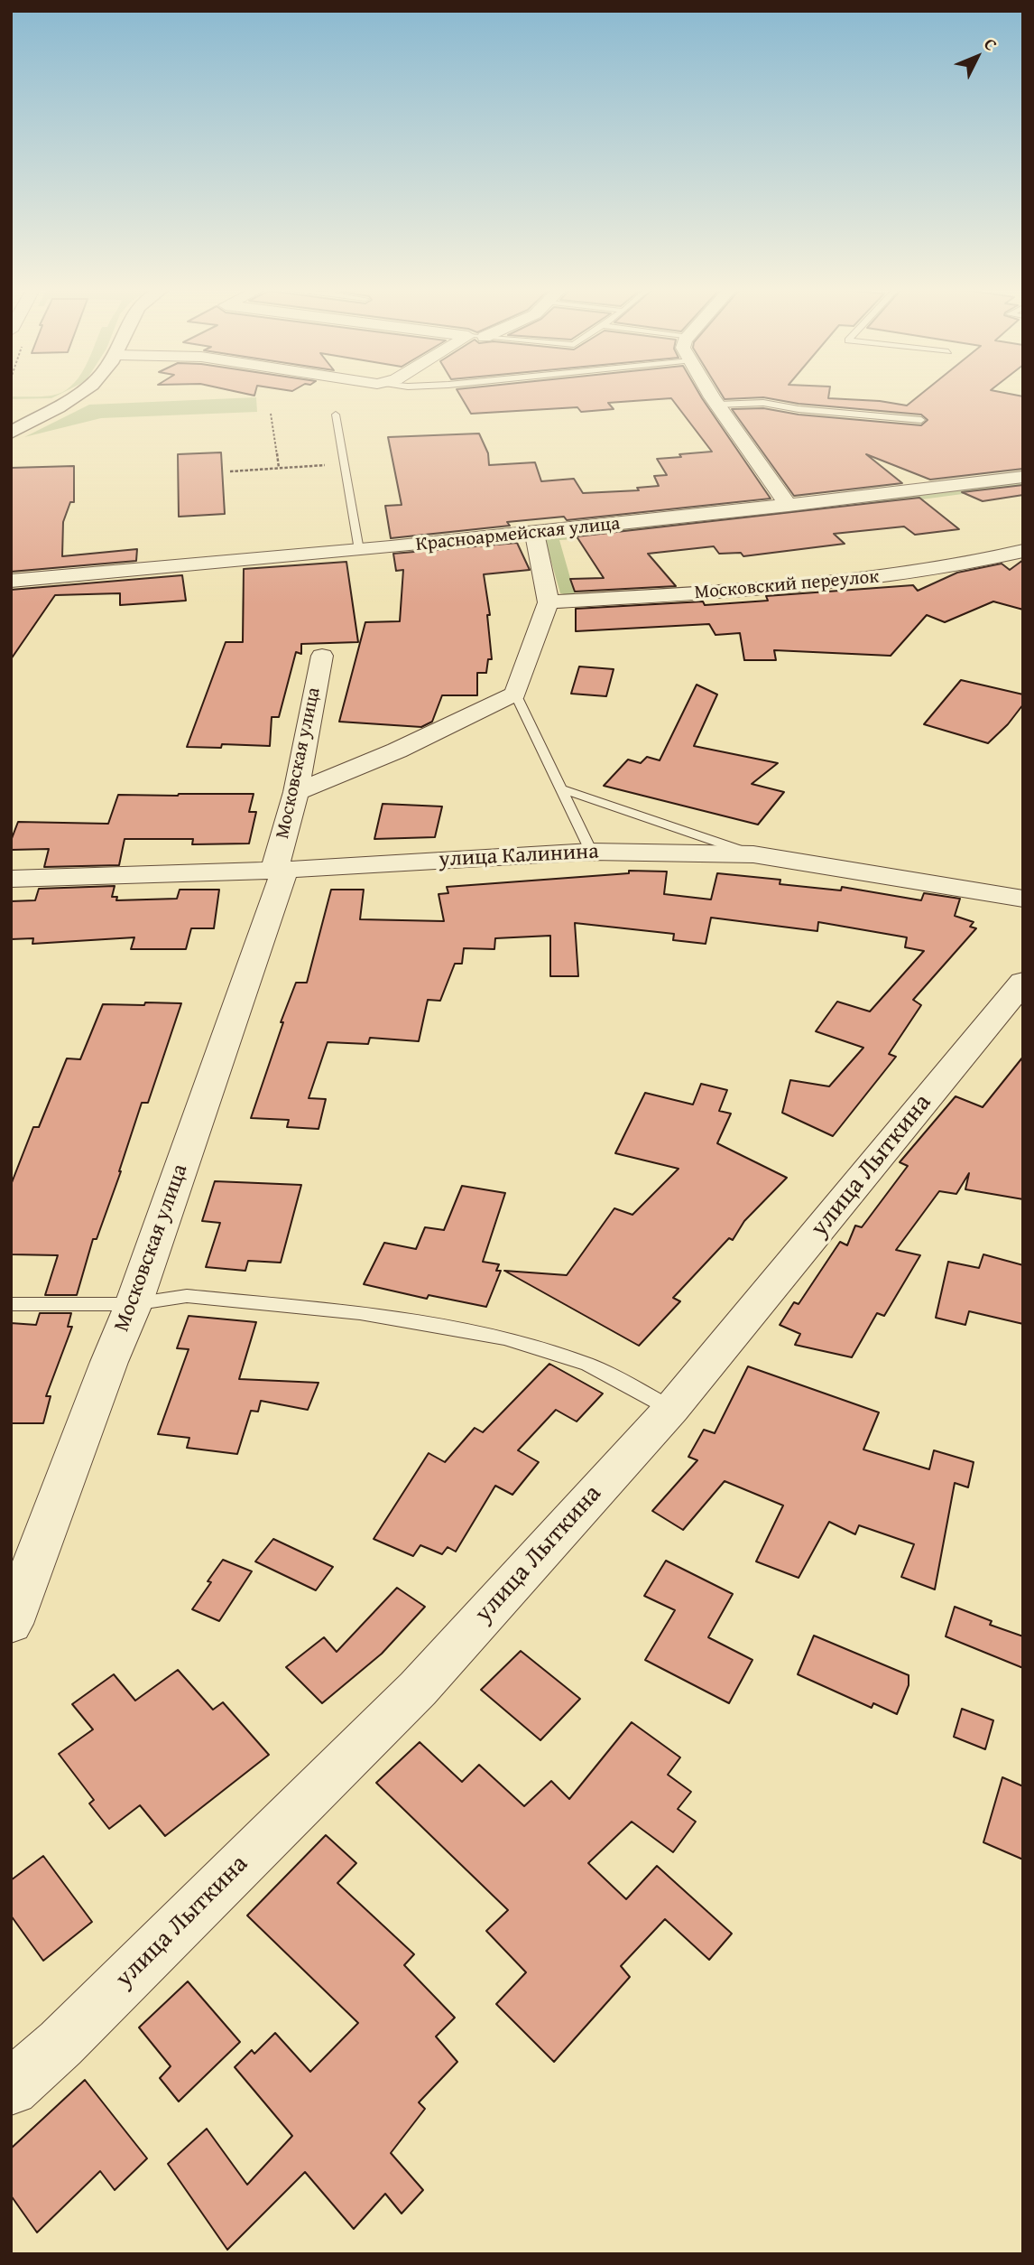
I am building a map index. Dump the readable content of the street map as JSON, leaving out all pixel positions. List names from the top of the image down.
{
  "streets": {
    "street": [
      "Красноармейская улица",
      "Московский переулок",
      "Московская улица",
      "улица Калинина",
      "улица Лыткина"
    ]
  },
  "crossings": [
    ["Московская улица", "улица Калинина"]
  ],
  "north": "top right"
}
